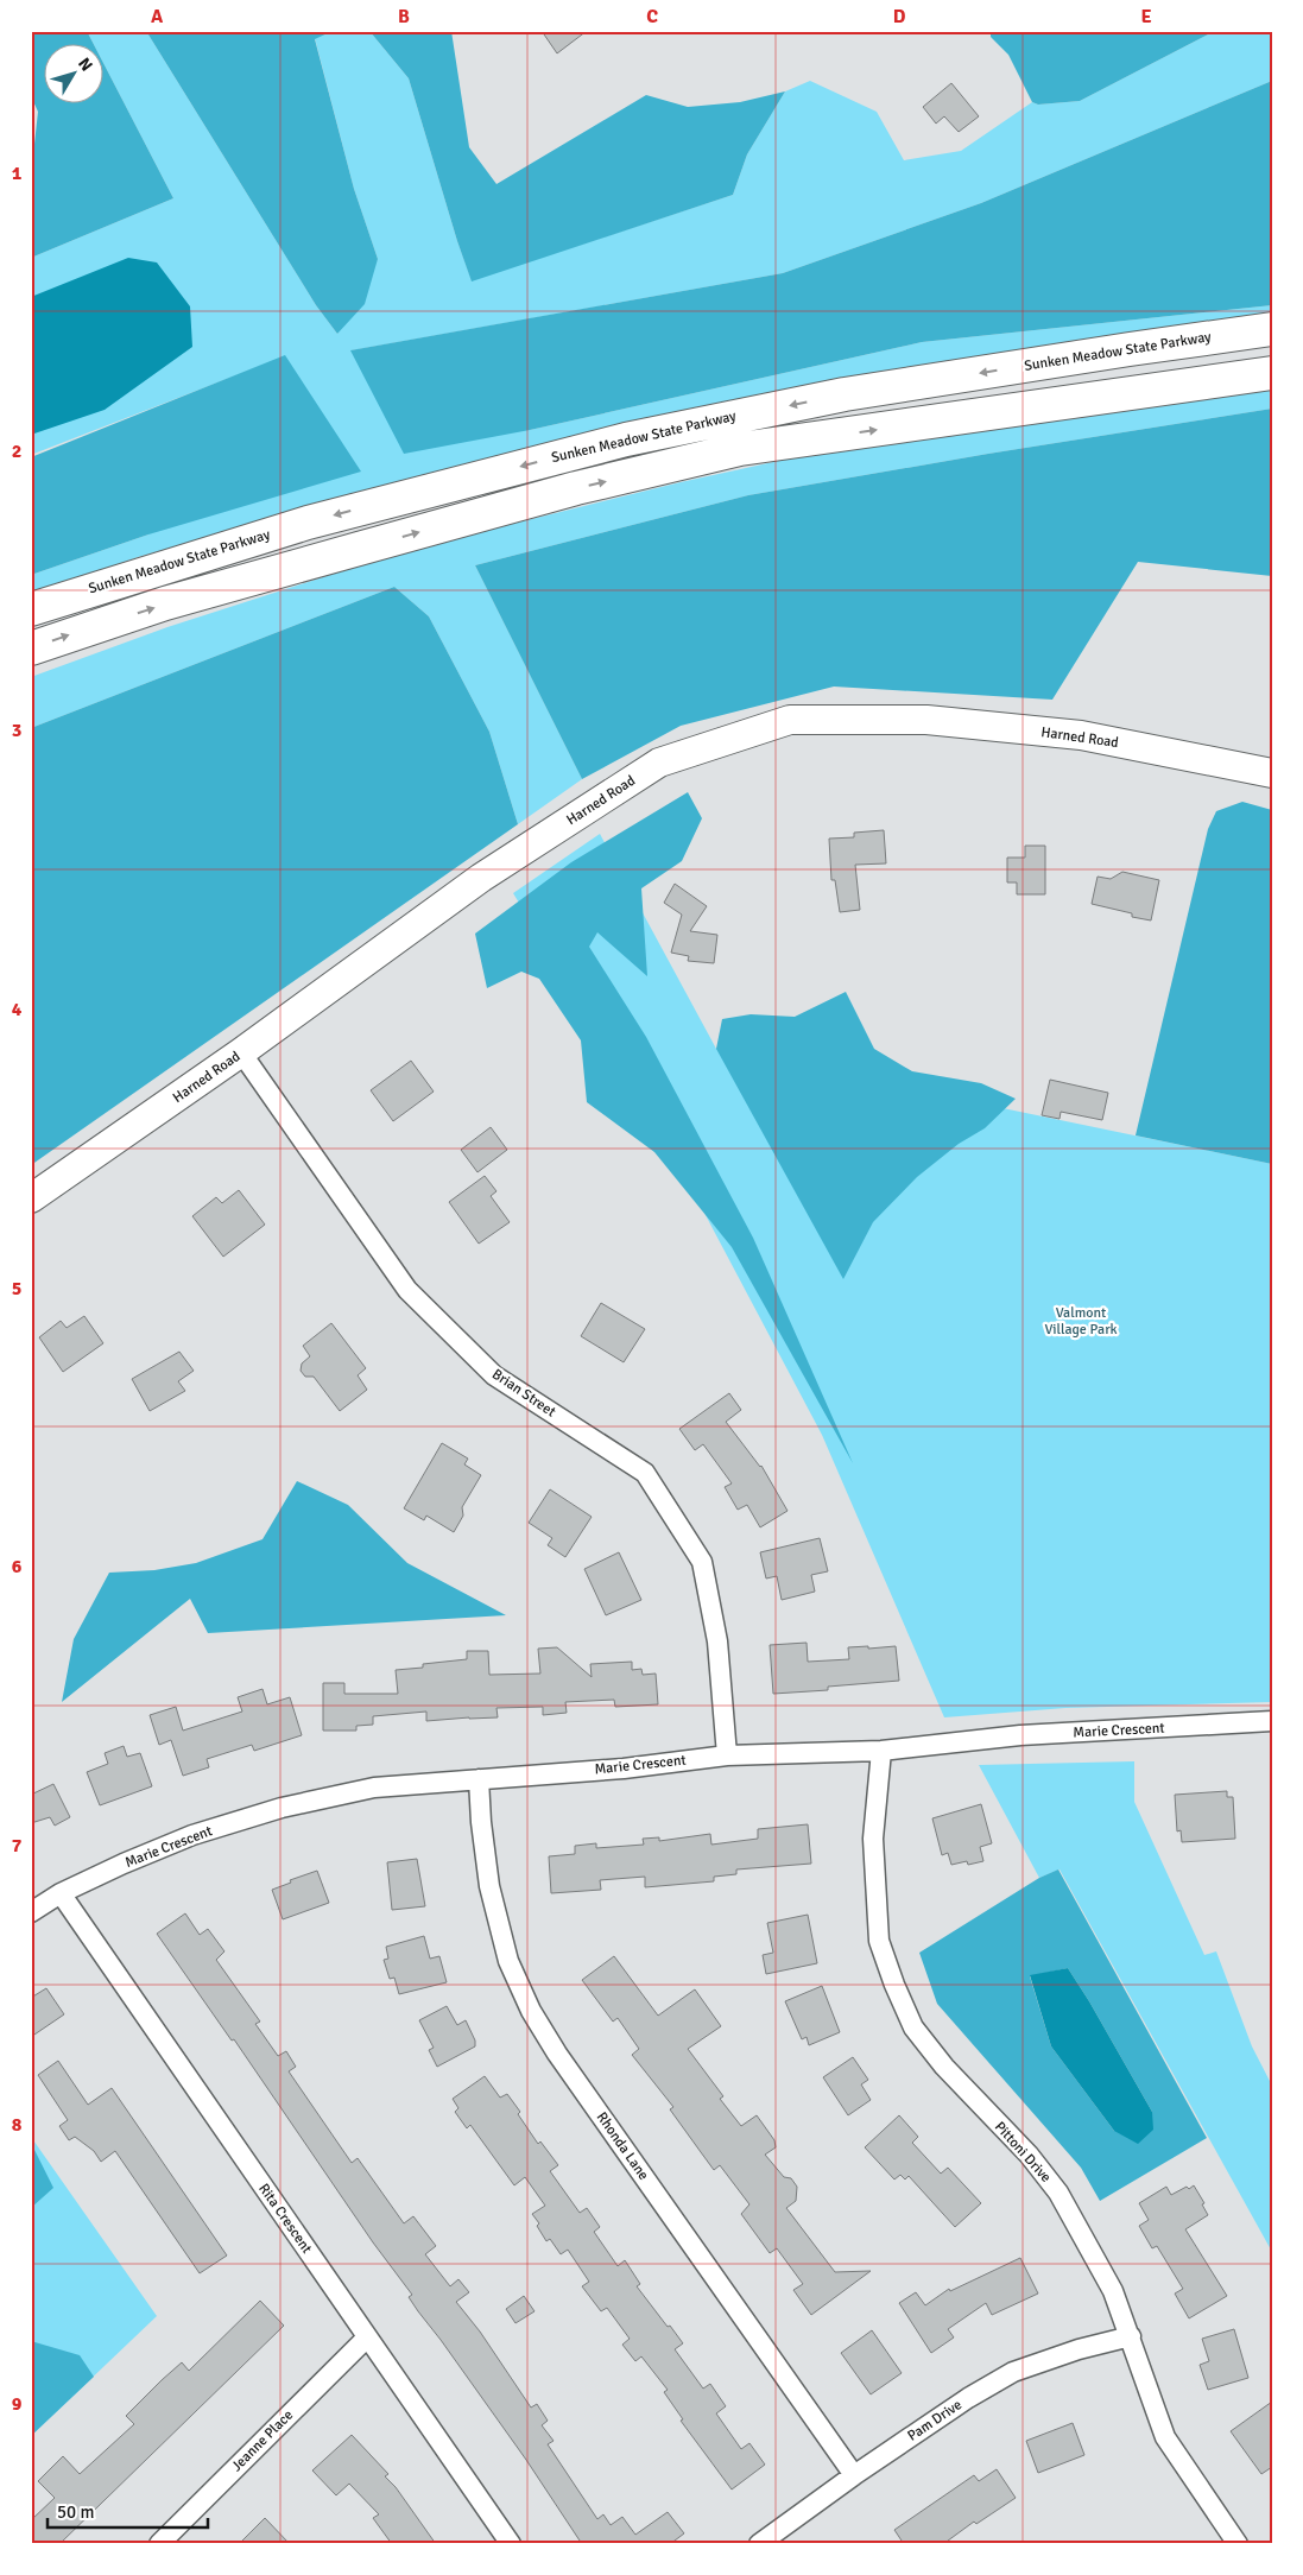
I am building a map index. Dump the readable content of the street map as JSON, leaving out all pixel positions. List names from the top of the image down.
{
  "streets": {
    "highway": ["Sunken Meadow State Parkway"],
    "main road": ["Harned Road"],
    "street": [
      "Brian Street",
      "Marie Crescent",
      "Rhonda Lane",
      "Pittoni Drive",
      "Rita Crescent",
      "Pam Drive",
      "Jeanne Place"
    ]
  },
  "crossings": [
    ["Harned Road", "Brian Street"],
    ["Brian Street", "Marie Crescent"],
    ["Marie Crescent", "Rhonda Lane"],
    ["Marie Crescent", "Pittoni Drive"],
    ["Marie Crescent", "Rita Crescent"],
    ["Rhonda Lane", "Pam Drive"],
    ["Pittoni Drive", "Pam Drive"],
    ["Rita Crescent", "Jeanne Place"]
  ],
  "parks": ["Valmont Village Park"],
  "scale_bar": "50 m",
  "north": "top right",
  "grid": {
    "columns": [
      "A",
      "B",
      "C",
      "D",
      "E"
    ],
    "rows": [
      "1",
      "2",
      "3",
      "4",
      "5",
      "6",
      "7",
      "8",
      "9"
    ]
  }
}
